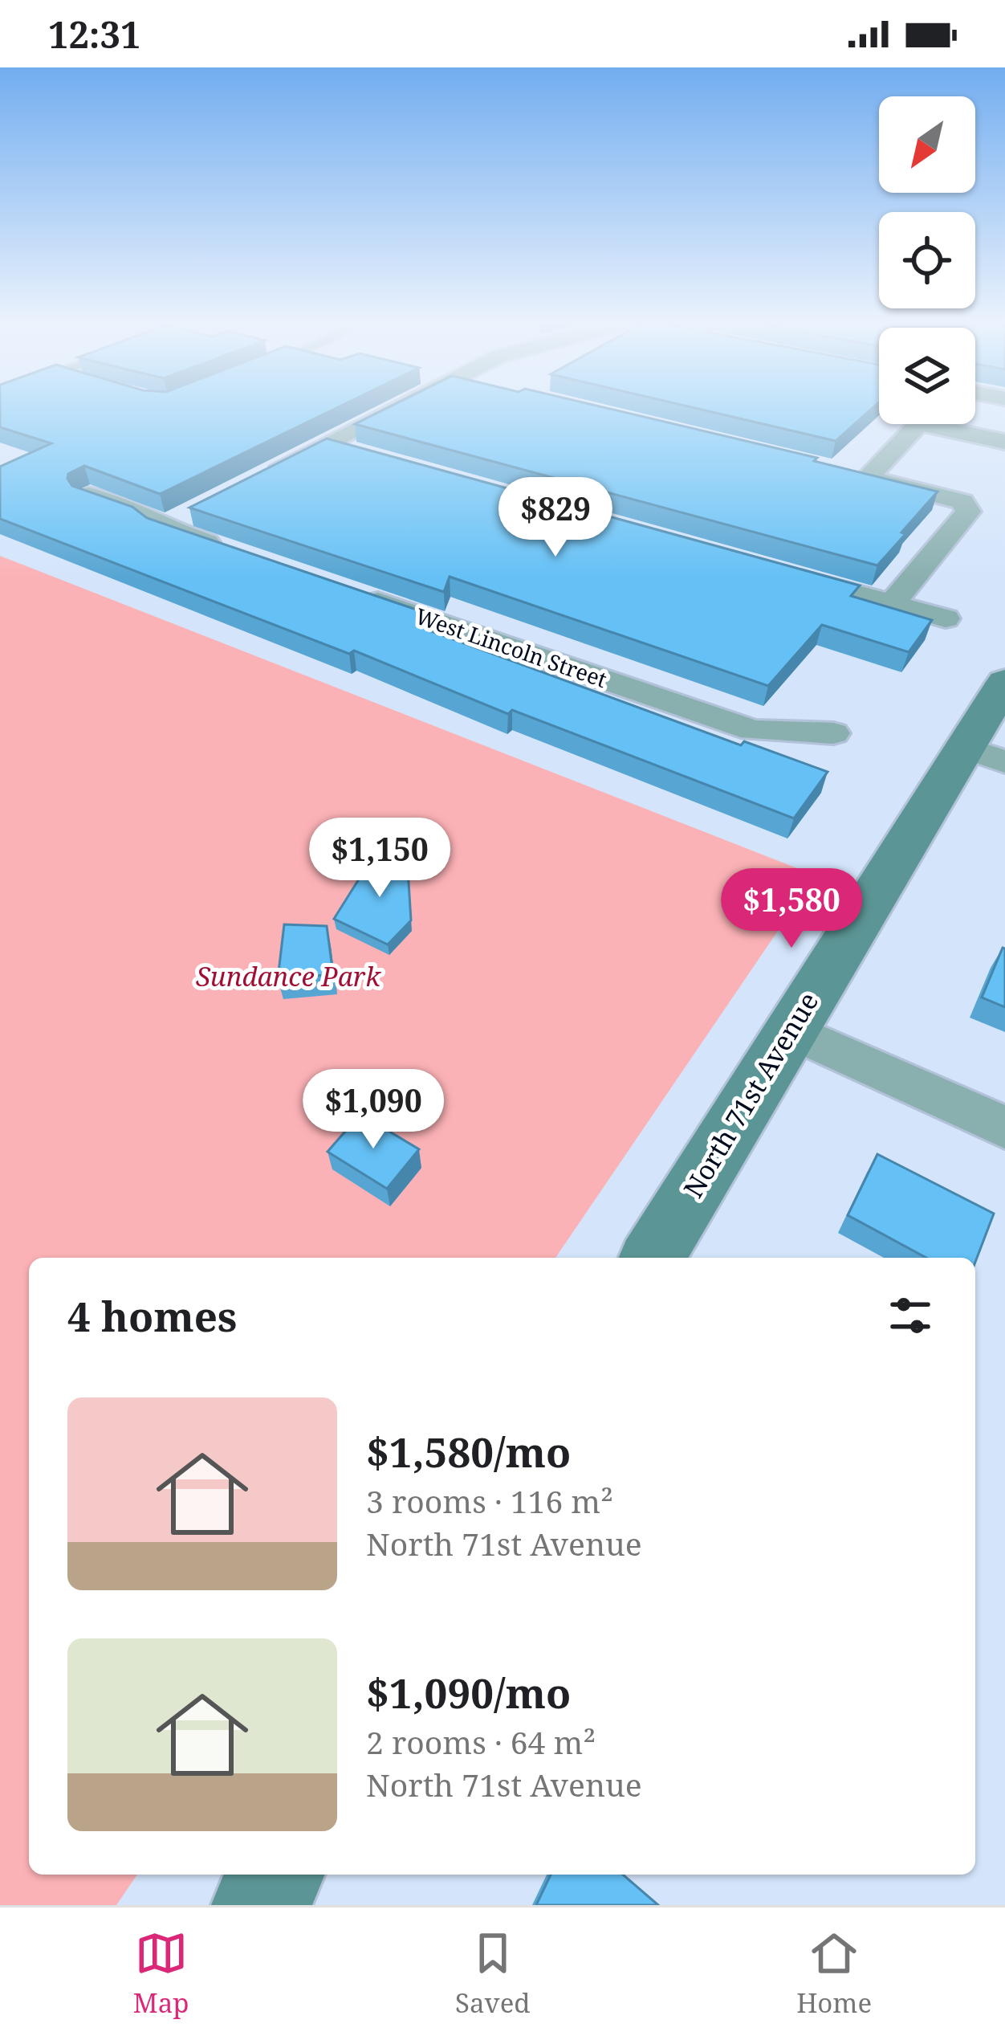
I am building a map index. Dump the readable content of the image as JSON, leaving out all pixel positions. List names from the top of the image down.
{
  "streets": {
    "street": ["West Lincoln Street", "North 71st Avenue"]
  },
  "parks": ["Sundance Park"],
  "north": "bottom left",
  "page": {
    "status": "12:31",
    "price": [
      "$829",
      "$1,150",
      "$1,580",
      "$1,090"
    ],
    "heading": "4 homes",
    "list": [
      {
        "name": "$1,580/mo",
        "note": "3 rooms · 116 m² · North 71st Avenue"
      },
      {
        "name": "$1,090/mo",
        "note": "2 rooms · 64 m² · North 71st Avenue"
      }
    ],
    "tabs": ["Map", "Saved", "Home"]
  }
}
